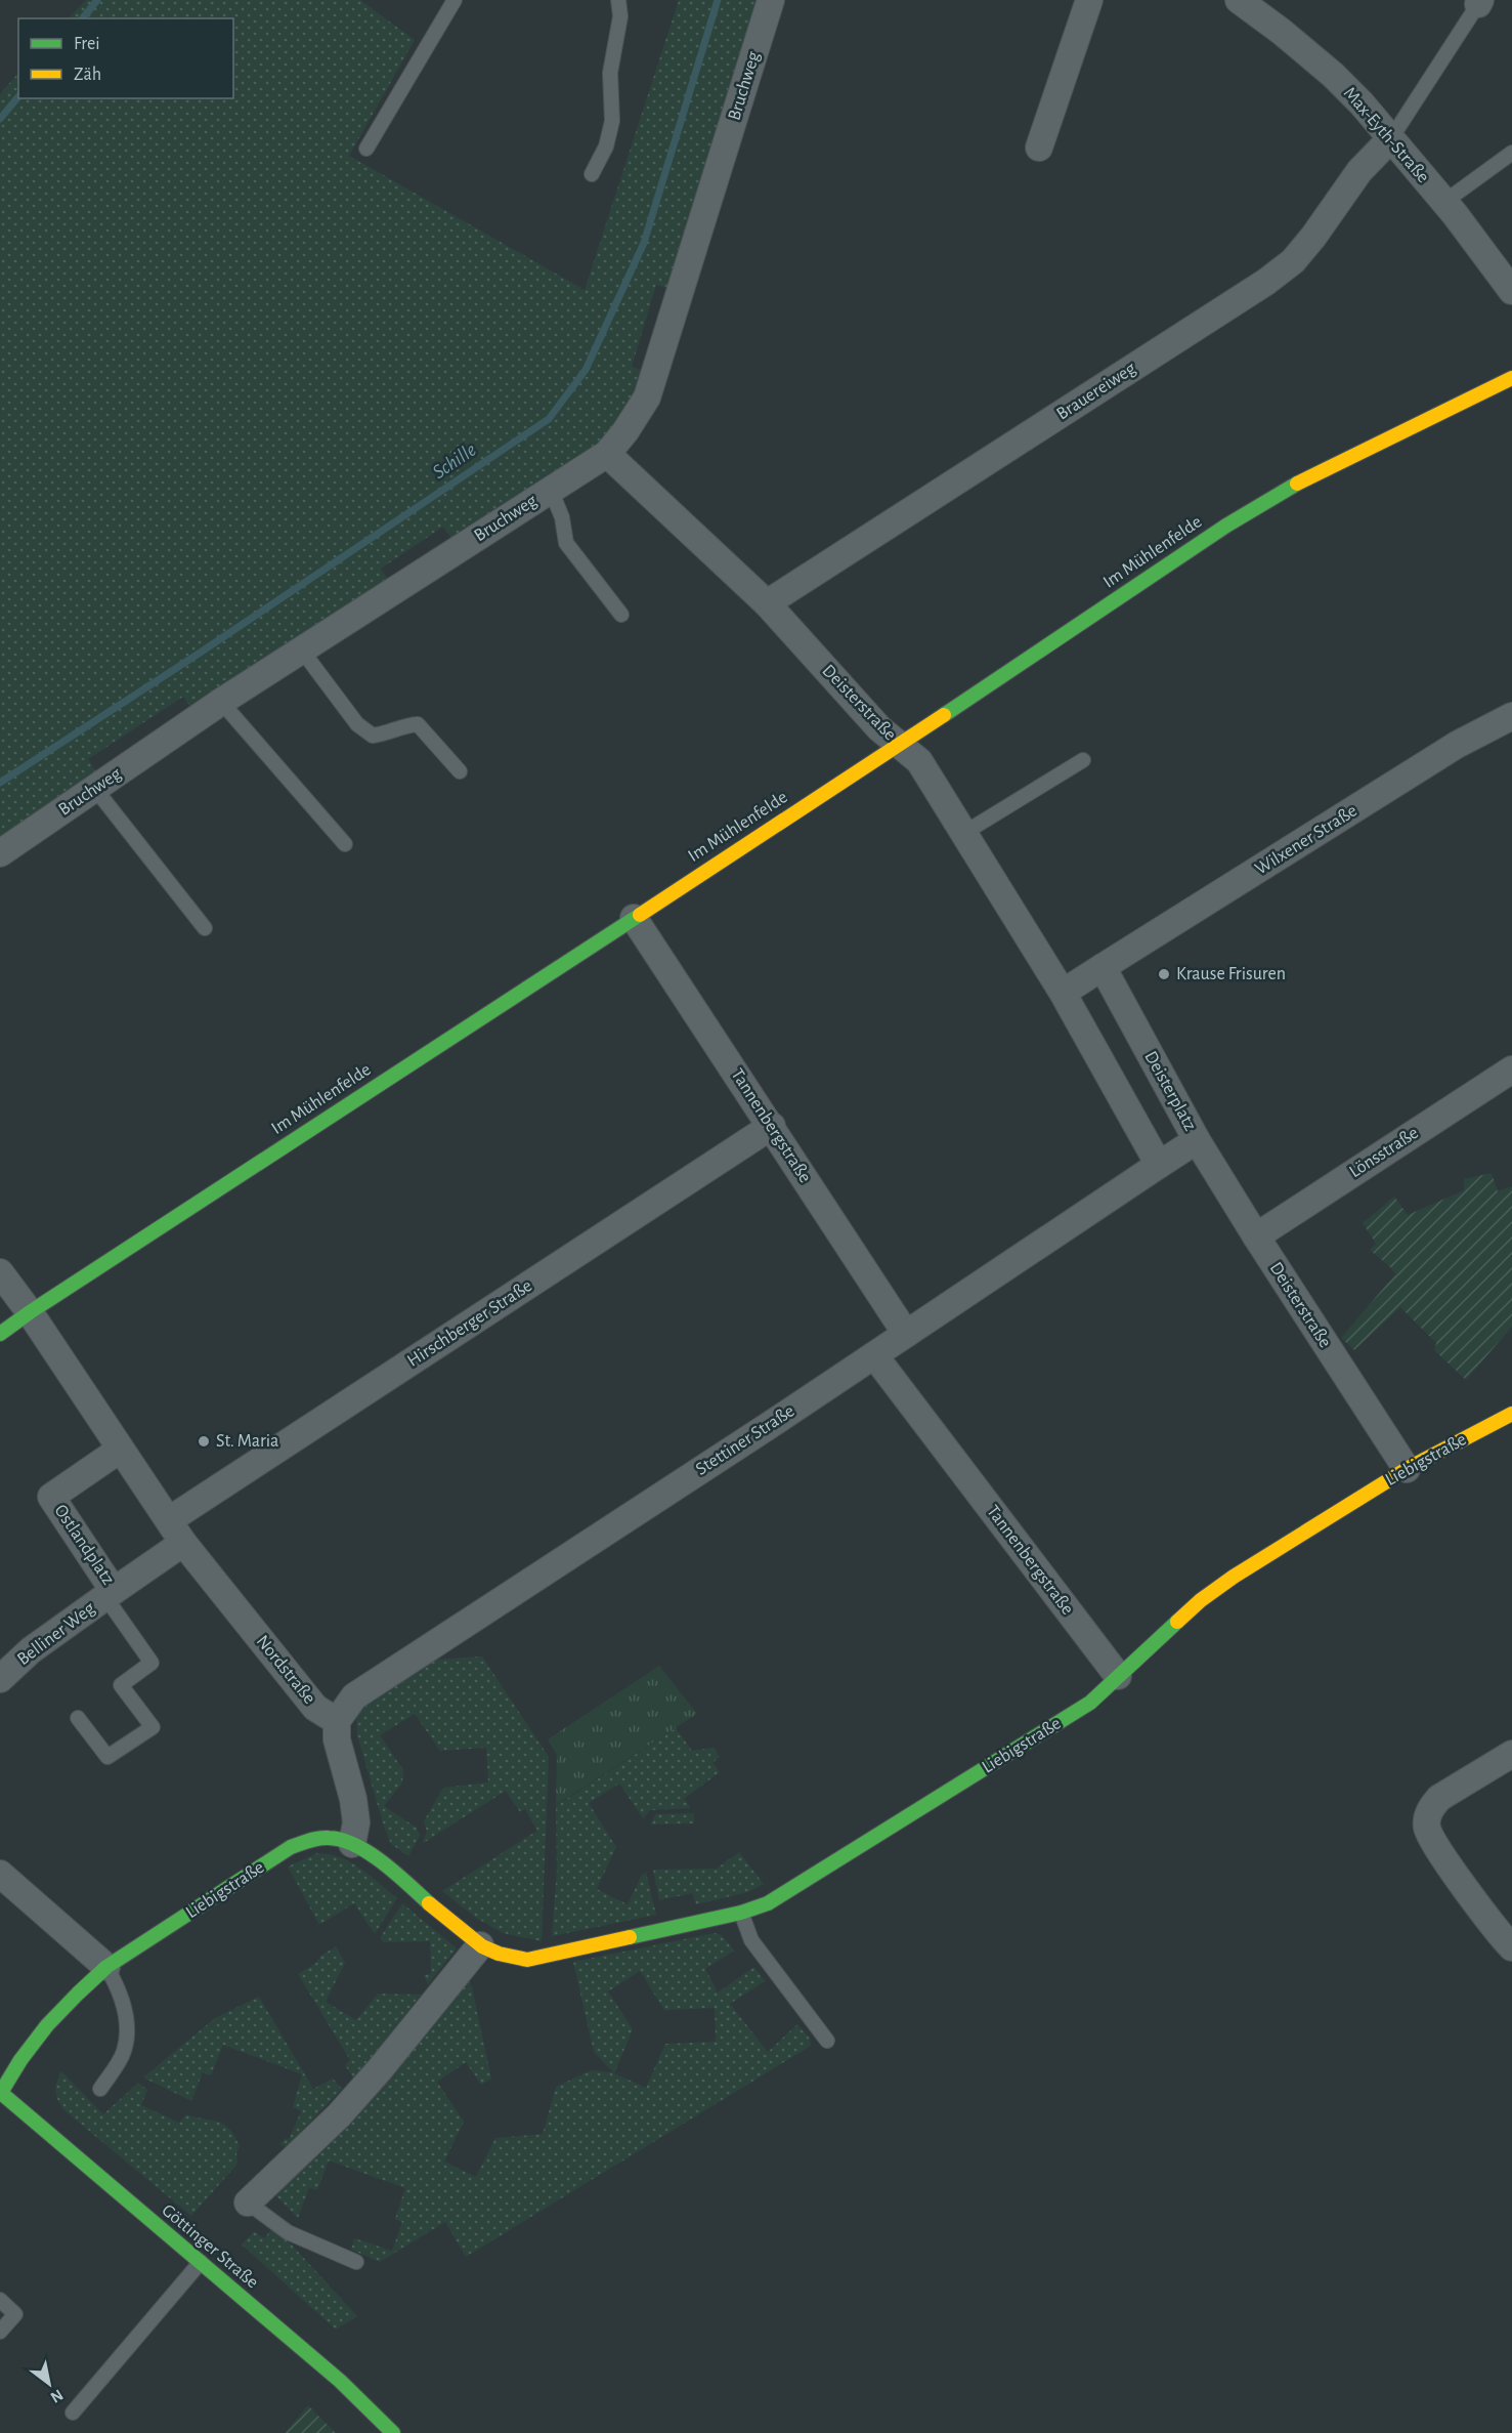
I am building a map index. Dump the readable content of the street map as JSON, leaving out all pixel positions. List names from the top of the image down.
{
  "streets": {
    "street": [
      "Bruchweg",
      "Max-Eyth-Straße",
      "Brauereiweg",
      "Im Mühlenfelde",
      "Deisterstraße",
      "Wilxener Straße",
      "Deisterplatz",
      "Tannenbergstraße",
      "Lönsstraße",
      "Hirschberger Straße",
      "Stettiner Straße",
      "Liebigstraße",
      "Ostlandplatz",
      "Belliner Weg",
      "Nordstraße",
      "Göttinger Straße"
    ]
  },
  "crossings": [
    ["Bruchweg", "Deisterstraße"],
    ["Max-Eyth-Straße", "Brauereiweg"],
    ["Brauereiweg", "Deisterstraße"],
    ["Im Mühlenfelde", "Deisterstraße"],
    ["Im Mühlenfelde", "Tannenbergstraße"],
    ["Deisterstraße", "Deisterplatz"],
    ["Deisterstraße", "Lönsstraße"],
    ["Deisterstraße", "Liebigstraße"],
    ["Wilxener Straße", "Deisterplatz"],
    ["Deisterplatz", "Stettiner Straße"],
    ["Tannenbergstraße", "Hirschberger Straße"],
    ["Tannenbergstraße", "Stettiner Straße"],
    ["Tannenbergstraße", "Liebigstraße"],
    ["Stettiner Straße", "Nordstraße"],
    ["Liebigstraße", "Göttinger Straße"],
    ["Ostlandplatz", "Belliner Weg"],
    ["Ostlandplatz", "Nordstraße"]
  ],
  "water": ["Schille"],
  "places": ["Krause Frisuren", "St. Maria"],
  "legend": ["Frei", "Zäh"],
  "north": "bottom right"
}
